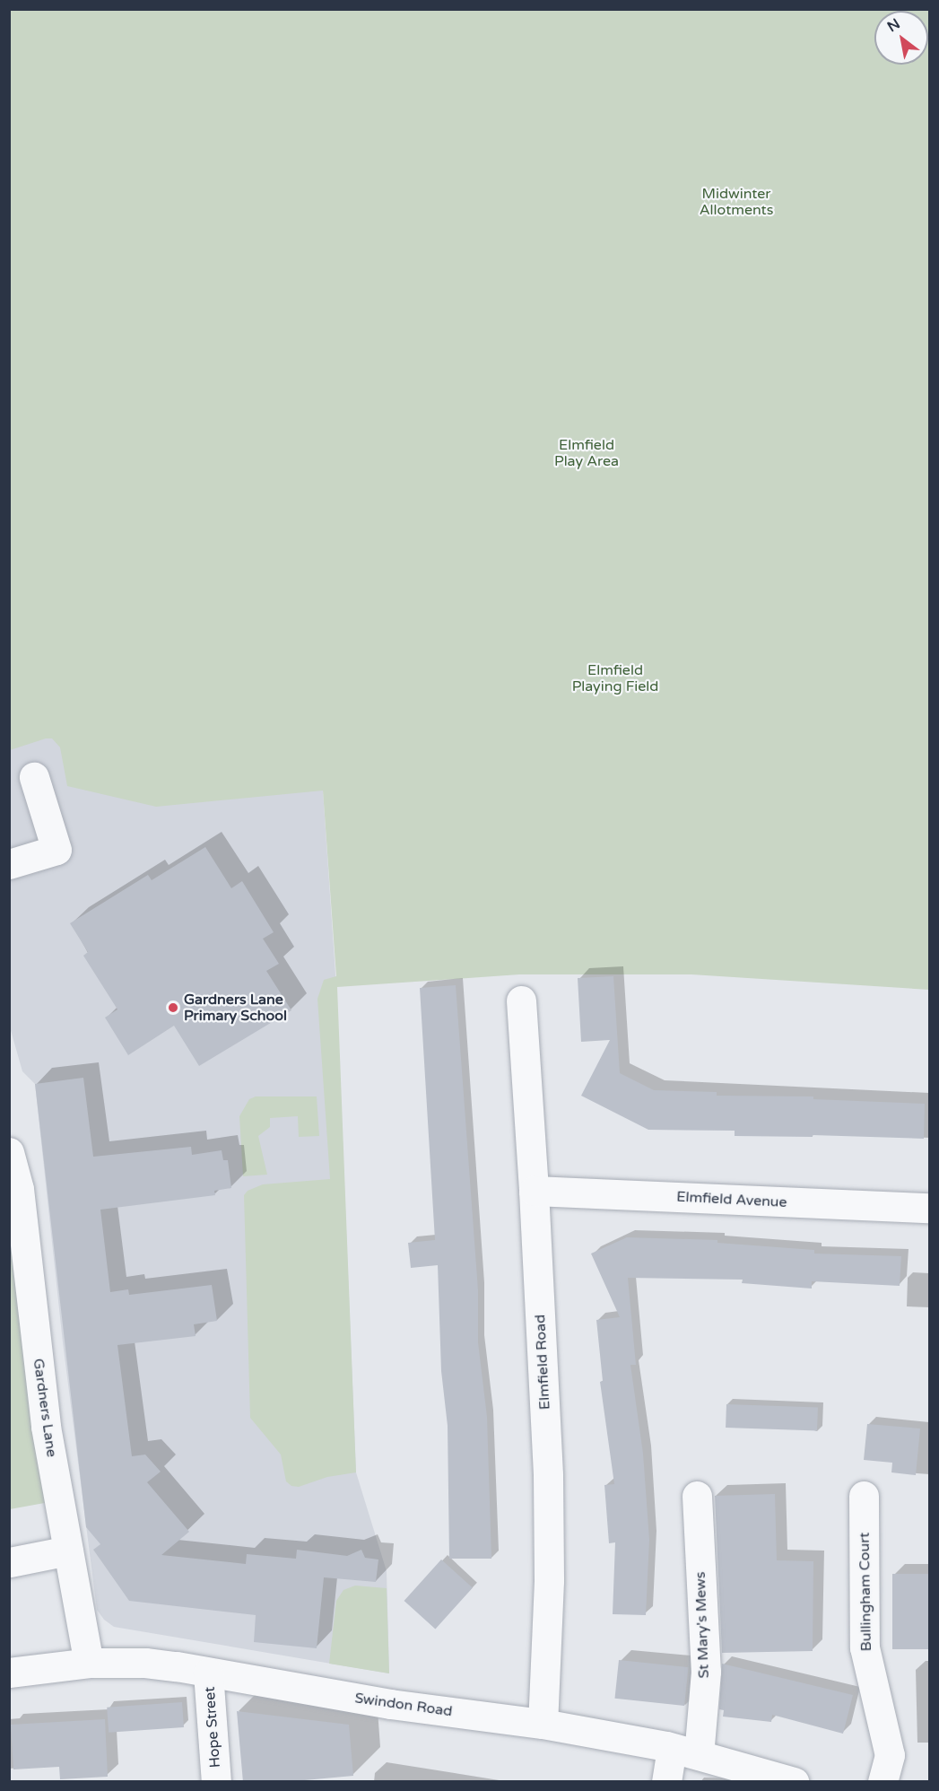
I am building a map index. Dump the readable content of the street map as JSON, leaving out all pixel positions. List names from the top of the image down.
{
  "streets": {
    "street": [
      "Elmfield Avenue",
      "Elmfield Road",
      "Gardners Lane",
      "Bullingham Court",
      "St Mary's Mews",
      "Swindon Road",
      "Hope Street"
    ]
  },
  "crossings": [
    ["Elmfield Avenue", "Elmfield Road"],
    ["Elmfield Road", "Swindon Road"],
    ["Gardners Lane", "Swindon Road"],
    ["St Mary's Mews", "Swindon Road"],
    ["Swindon Road", "Hope Street"]
  ],
  "parks": ["Midwinter Allotments", "Elmfield Play Area", "Elmfield Playing Field"],
  "places": ["Gardners Lane Primary School"],
  "north": "top left"
}
